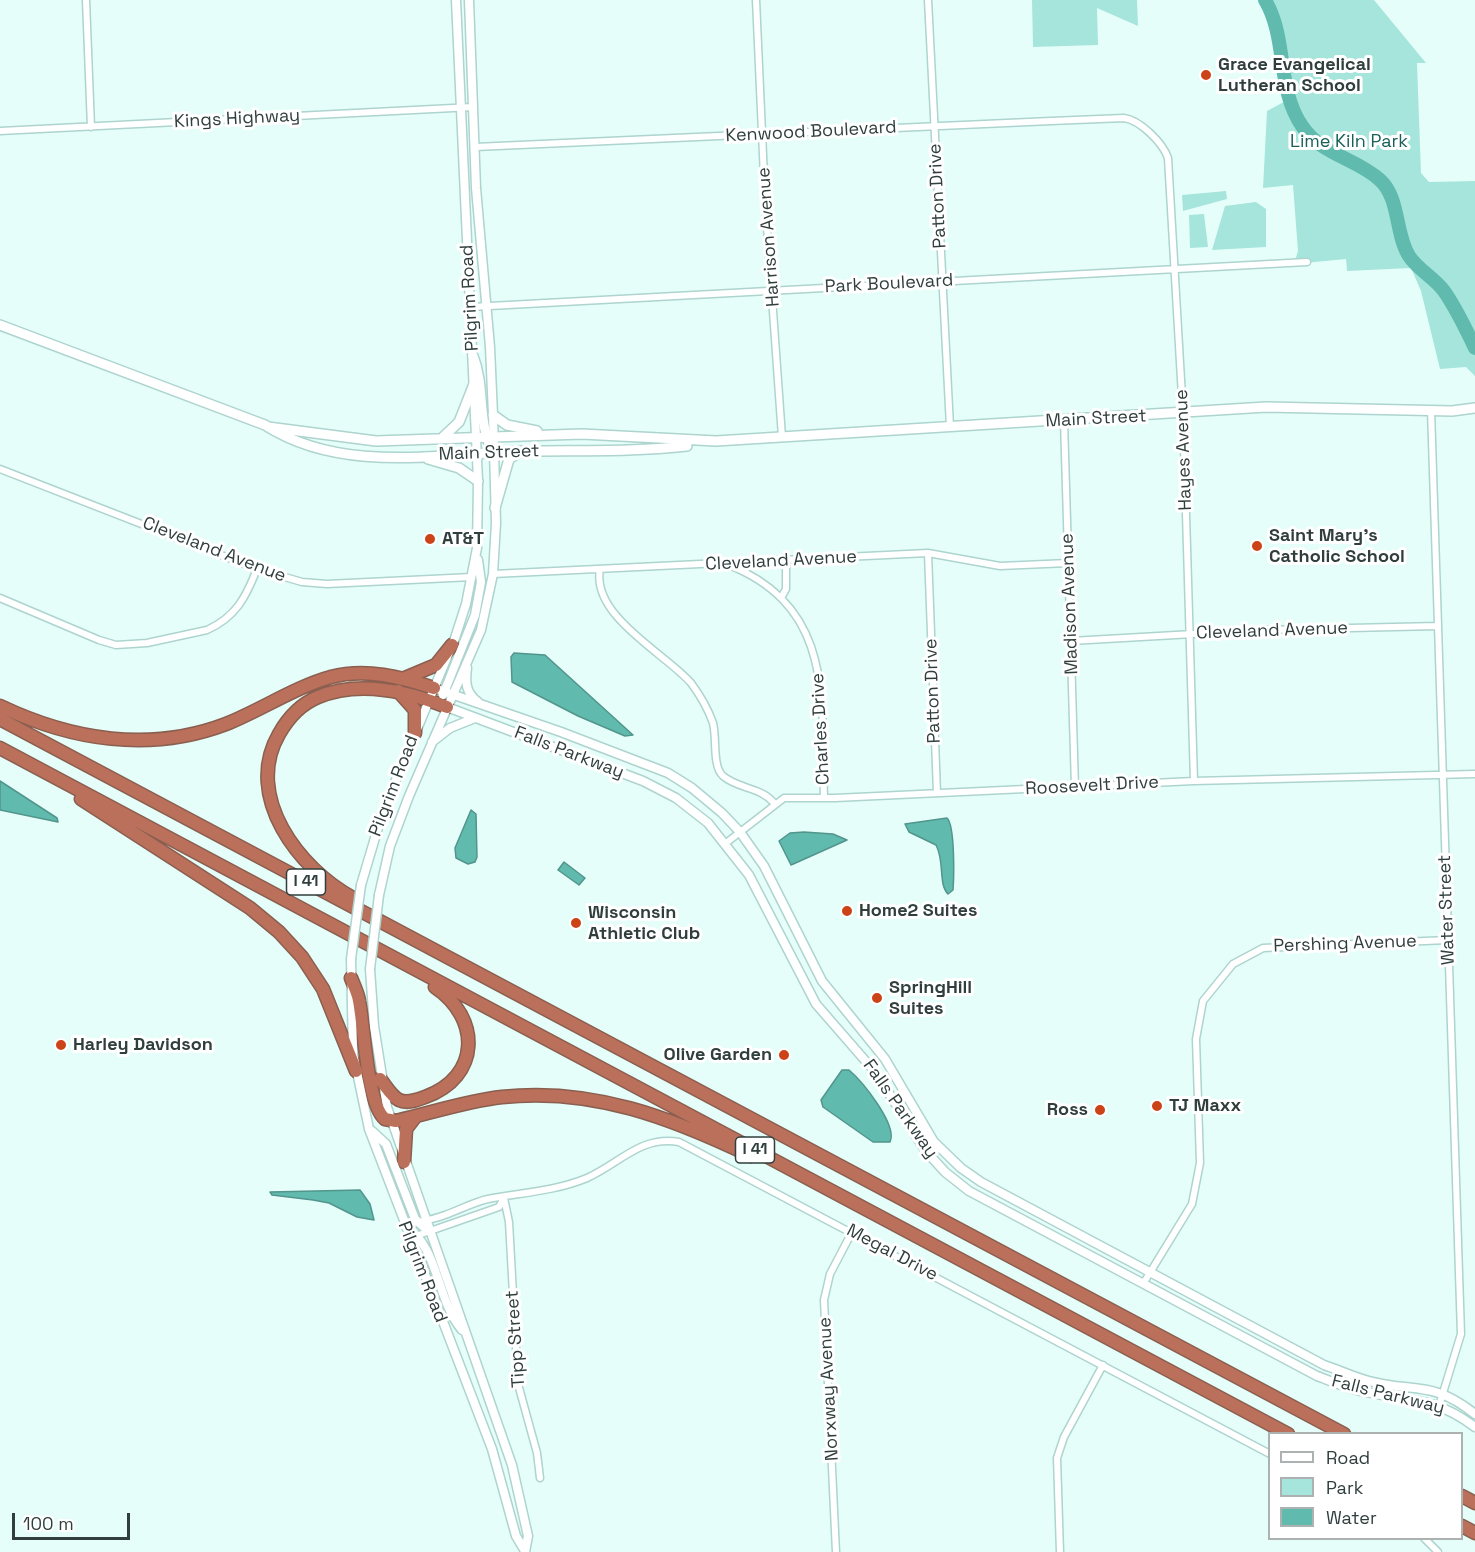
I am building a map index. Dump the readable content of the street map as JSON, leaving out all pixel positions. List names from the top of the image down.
{
  "streets": {
    "highway": ["I 41"],
    "main road": ["Main Street"],
    "street": [
      "Kings Highway",
      "Kenwood Boulevard",
      "Patton Drive",
      "Harrison Avenue",
      "Park Boulevard",
      "Pilgrim Road",
      "Hayes Avenue",
      "Cleveland Avenue",
      "Madison Avenue",
      "Charles Drive",
      "Falls Parkway",
      "Roosevelt Drive",
      "Water Street",
      "Pershing Avenue",
      "Megal Drive",
      "Tipp Street",
      "Norxway Avenue"
    ]
  },
  "crossings": [
    ["Kings Highway", "Pilgrim Road"],
    ["Kenwood Boulevard", "Patton Drive"],
    ["Kenwood Boulevard", "Harrison Avenue"],
    ["Kenwood Boulevard", "Pilgrim Road"],
    ["Kenwood Boulevard", "Hayes Avenue"],
    ["Patton Drive", "Park Boulevard"],
    ["Patton Drive", "Main Street"],
    ["Patton Drive", "Cleveland Avenue"],
    ["Patton Drive", "Roosevelt Drive"],
    ["Harrison Avenue", "Park Boulevard"],
    ["Harrison Avenue", "Main Street"],
    ["Park Boulevard", "Pilgrim Road"],
    ["Park Boulevard", "Hayes Avenue"],
    ["Pilgrim Road", "Main Street"],
    ["Pilgrim Road", "Cleveland Avenue"],
    ["Pilgrim Road", "Falls Parkway"],
    ["Pilgrim Road", "Megal Drive"],
    ["Main Street", "Hayes Avenue"],
    ["Main Street", "Madison Avenue"],
    ["Main Street", "Water Street"],
    ["Hayes Avenue", "Cleveland Avenue"],
    ["Hayes Avenue", "Roosevelt Drive"],
    ["Cleveland Avenue", "Madison Avenue"],
    ["Cleveland Avenue", "Charles Drive"],
    ["Cleveland Avenue", "Water Street"],
    ["Madison Avenue", "Roosevelt Drive"],
    ["Charles Drive", "Roosevelt Drive"],
    ["Falls Parkway", "Roosevelt Drive"],
    ["Falls Parkway", "Water Street"],
    ["Falls Parkway", "Pershing Avenue"],
    ["Roosevelt Drive", "Water Street"],
    ["Water Street", "Pershing Avenue"],
    ["Megal Drive", "Tipp Street"],
    ["Megal Drive", "Norxway Avenue"]
  ],
  "parks": ["Lime Kiln Park"],
  "places": [
    "Grace Evangelical Lutheran School",
    "AT&T",
    "Saint Mary's Catholic School",
    "Home2 Suites",
    "Wisconsin Athletic Club",
    "SpringHill Suites",
    "Harley Davidson",
    "Olive Garden",
    "TJ Maxx",
    "Ross"
  ],
  "legend": ["Road", "Park", "Water"],
  "scale_bar": "100 m"
}
